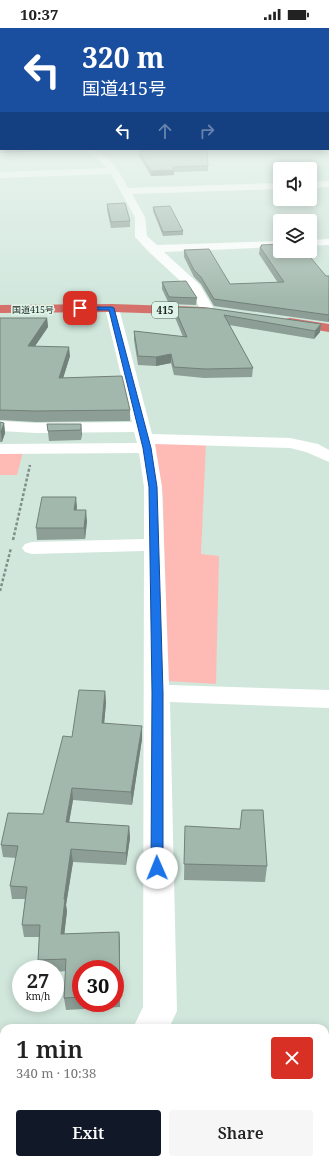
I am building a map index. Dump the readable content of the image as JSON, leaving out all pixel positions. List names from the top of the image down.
{
  "streets": {
    "highway": ["国道415号", "415"]
  },
  "page": {
    "status": "10:37",
    "turn": ["320 m", "国道415号"],
    "speed": "27 km/h",
    "limit": "30",
    "heading": ["1 min", "340 m · 10:38"],
    "buttons": ["Exit", "Share"]
  }
}
